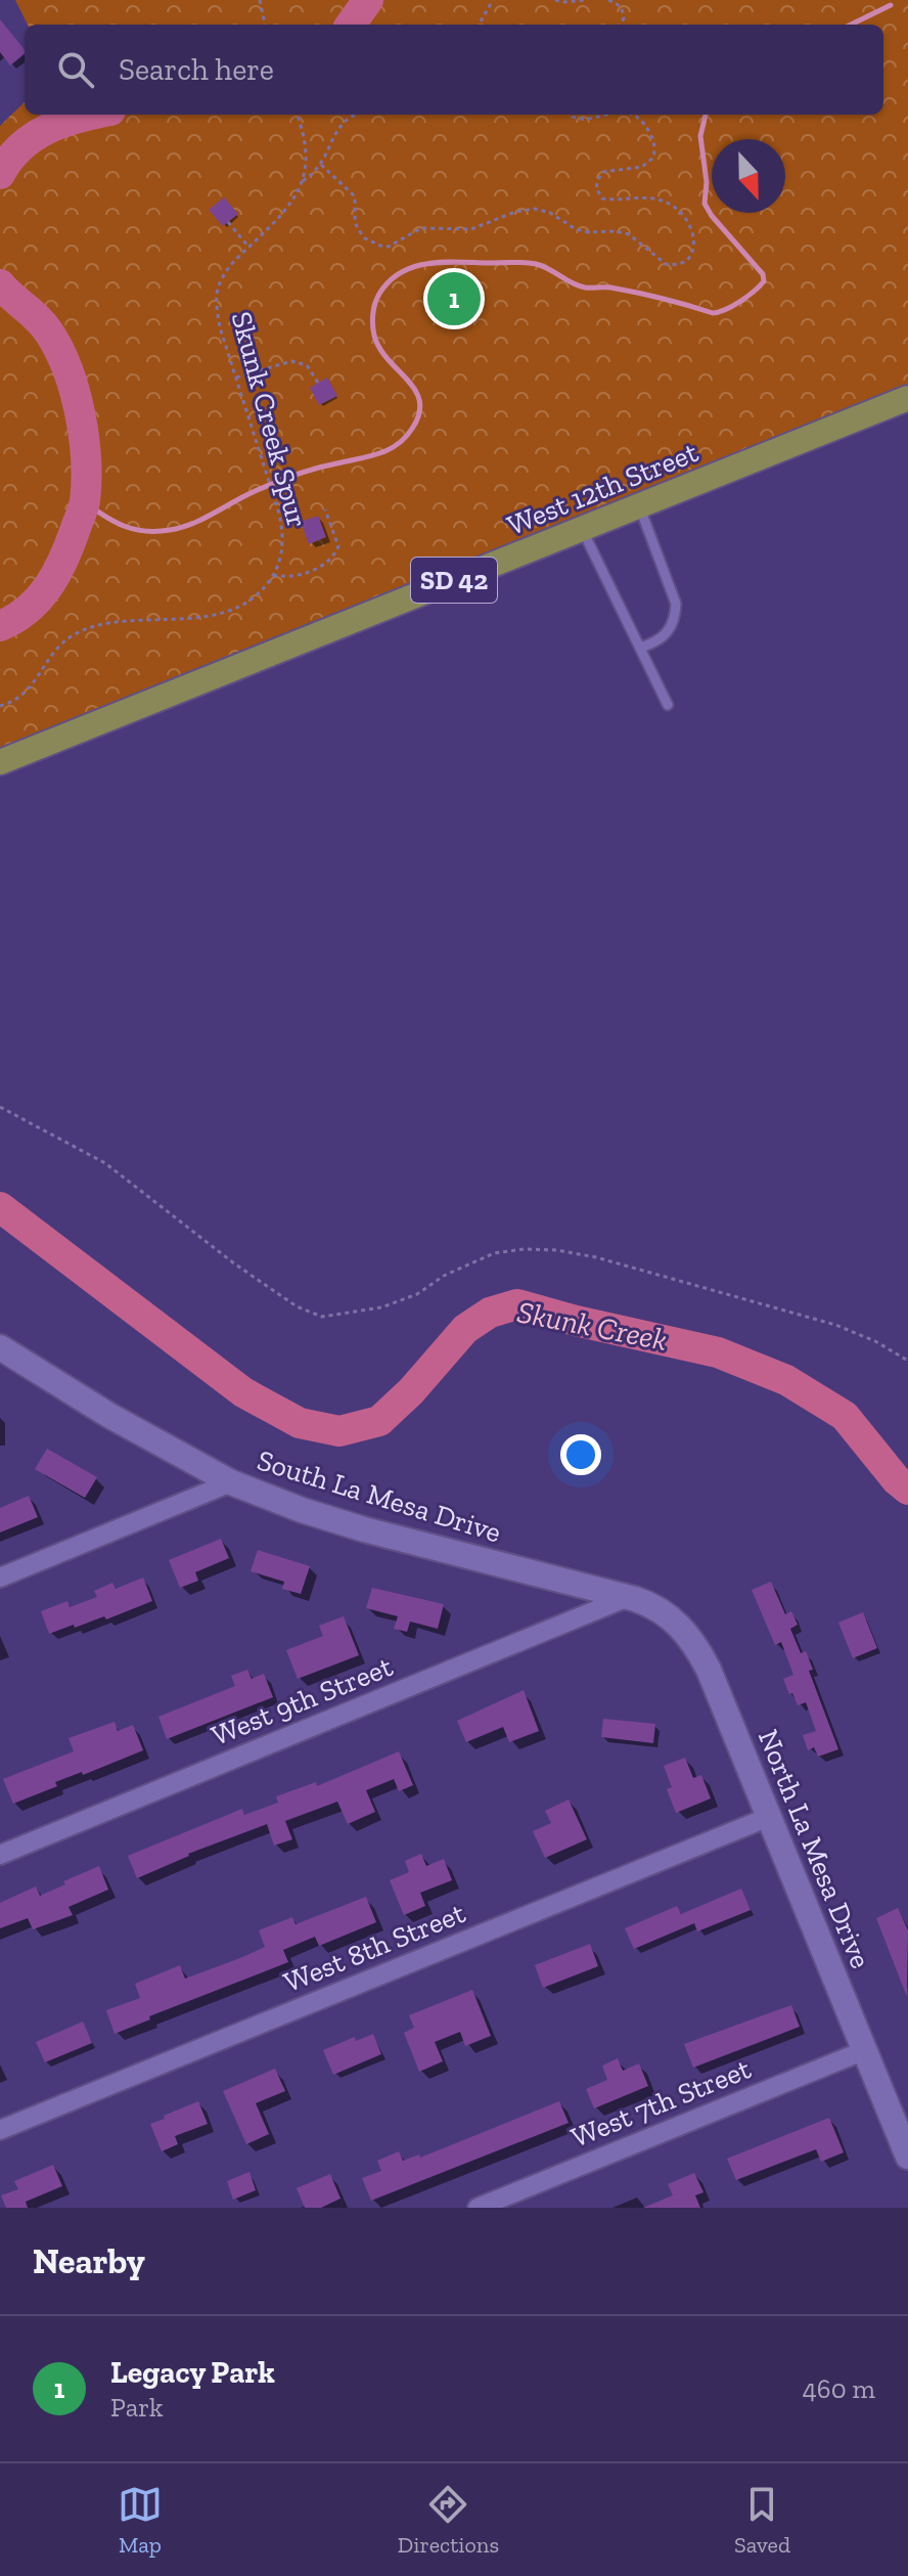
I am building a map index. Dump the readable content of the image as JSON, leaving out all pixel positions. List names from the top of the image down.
{
  "streets": {
    "main road": ["West 12th Street", "SD 42"],
    "street": [
      "South La Mesa Drive",
      "West 9th Street",
      "North La Mesa Drive",
      "West 8th Street",
      "West 7th Street"
    ],
    "path": ["Skunk Creek Spur"]
  },
  "crossings": [
    ["South La Mesa Drive", "West 9th Street"],
    ["South La Mesa Drive", "North La Mesa Drive"],
    ["West 9th Street", "North La Mesa Drive"],
    ["North La Mesa Drive", "West 8th Street"],
    ["North La Mesa Drive", "West 7th Street"]
  ],
  "water": ["Skunk Creek"],
  "north": "bottom",
  "page": {
    "search": "Search here",
    "pins": "1",
    "heading": "Nearby",
    "list": [
      {
        "mark": "1",
        "name": "Legacy Park",
        "note": "Park",
        "value": "460 m"
      }
    ],
    "nav": ["Map", "Directions", "Saved"]
  }
}
